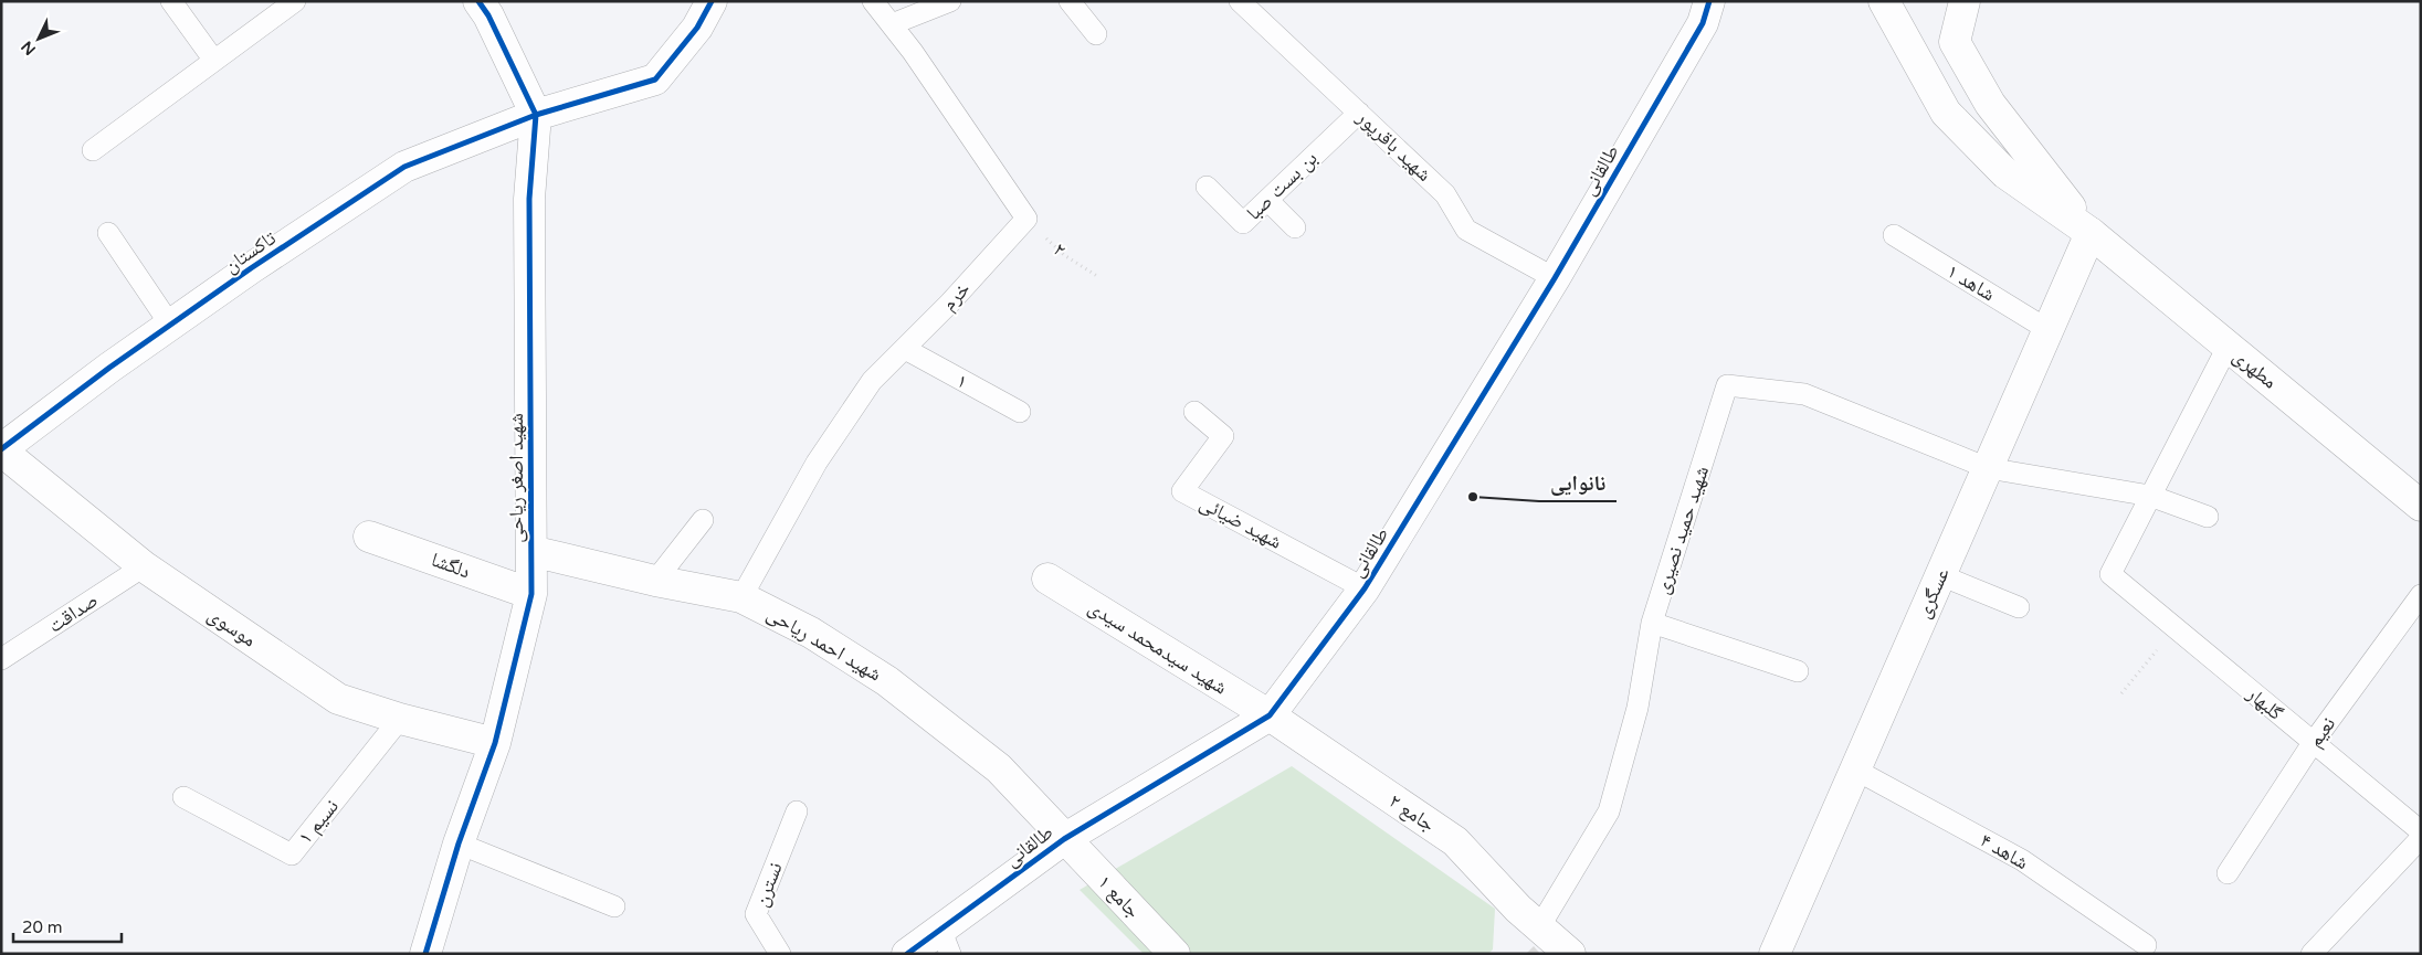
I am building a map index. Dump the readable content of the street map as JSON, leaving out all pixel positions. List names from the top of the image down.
{
  "streets": {
    "street": [
      "طالقانی",
      "تاکستان",
      "مطهری",
      "شهید اصغر ریاحی",
      "دلگشا",
      "عسگری",
      "موسوی",
      "شهید احمد ریاحی",
      "شهید سیدمحمد سیدی",
      "جامع ۲",
      "جامع ۱"
    ],
    "lane": [
      "شهید باقرپور",
      "بن بست صبا",
      "شاهد ۱",
      "خرم",
      "۱",
      "شهید ضیائی",
      "شهید حمید نصیری",
      "صداقت",
      "گلبهار",
      "نعیم",
      "نسیم ۱",
      "شاهد ۴",
      "نسترن"
    ],
    "path": ["۲"]
  },
  "crossings": [
    ["شهید باقرپور", "طالقانی"],
    ["شهید باقرپور", "بن بست صبا"],
    ["طالقانی", "شهید ضیائی"],
    ["طالقانی", "شهید احمد ریاحی"],
    ["طالقانی", "شهید سیدمحمد سیدی"],
    ["طالقانی", "جامع ۲"],
    ["طالقانی", "جامع ۱"],
    ["۲", "خرم"],
    ["تاکستان", "شهید اصغر ریاحی"],
    ["تاکستان", "موسوی"],
    ["شاهد ۱", "عسگری"],
    ["خرم", "۱"],
    ["خرم", "شهید احمد ریاحی"],
    ["مطهری", "عسگری"],
    ["شهید اصغر ریاحی", "دلگشا"],
    ["شهید اصغر ریاحی", "موسوی"],
    ["شهید اصغر ریاحی", "شهید احمد ریاحی"],
    ["شهید حمید نصیری", "عسگری"],
    ["شهید حمید نصیری", "جامع ۲"],
    ["عسگری", "شاهد ۴"],
    ["صداقت", "موسوی"],
    ["موسوی", "نسیم ۱"],
    ["شهید احمد ریاحی", "جامع ۱"],
    ["شهید سیدمحمد سیدی", "جامع ۲"],
    ["گلبهار", "نعیم"]
  ],
  "places": ["نانوایی"],
  "scale_bar": "20 m",
  "north": "bottom left"
}
